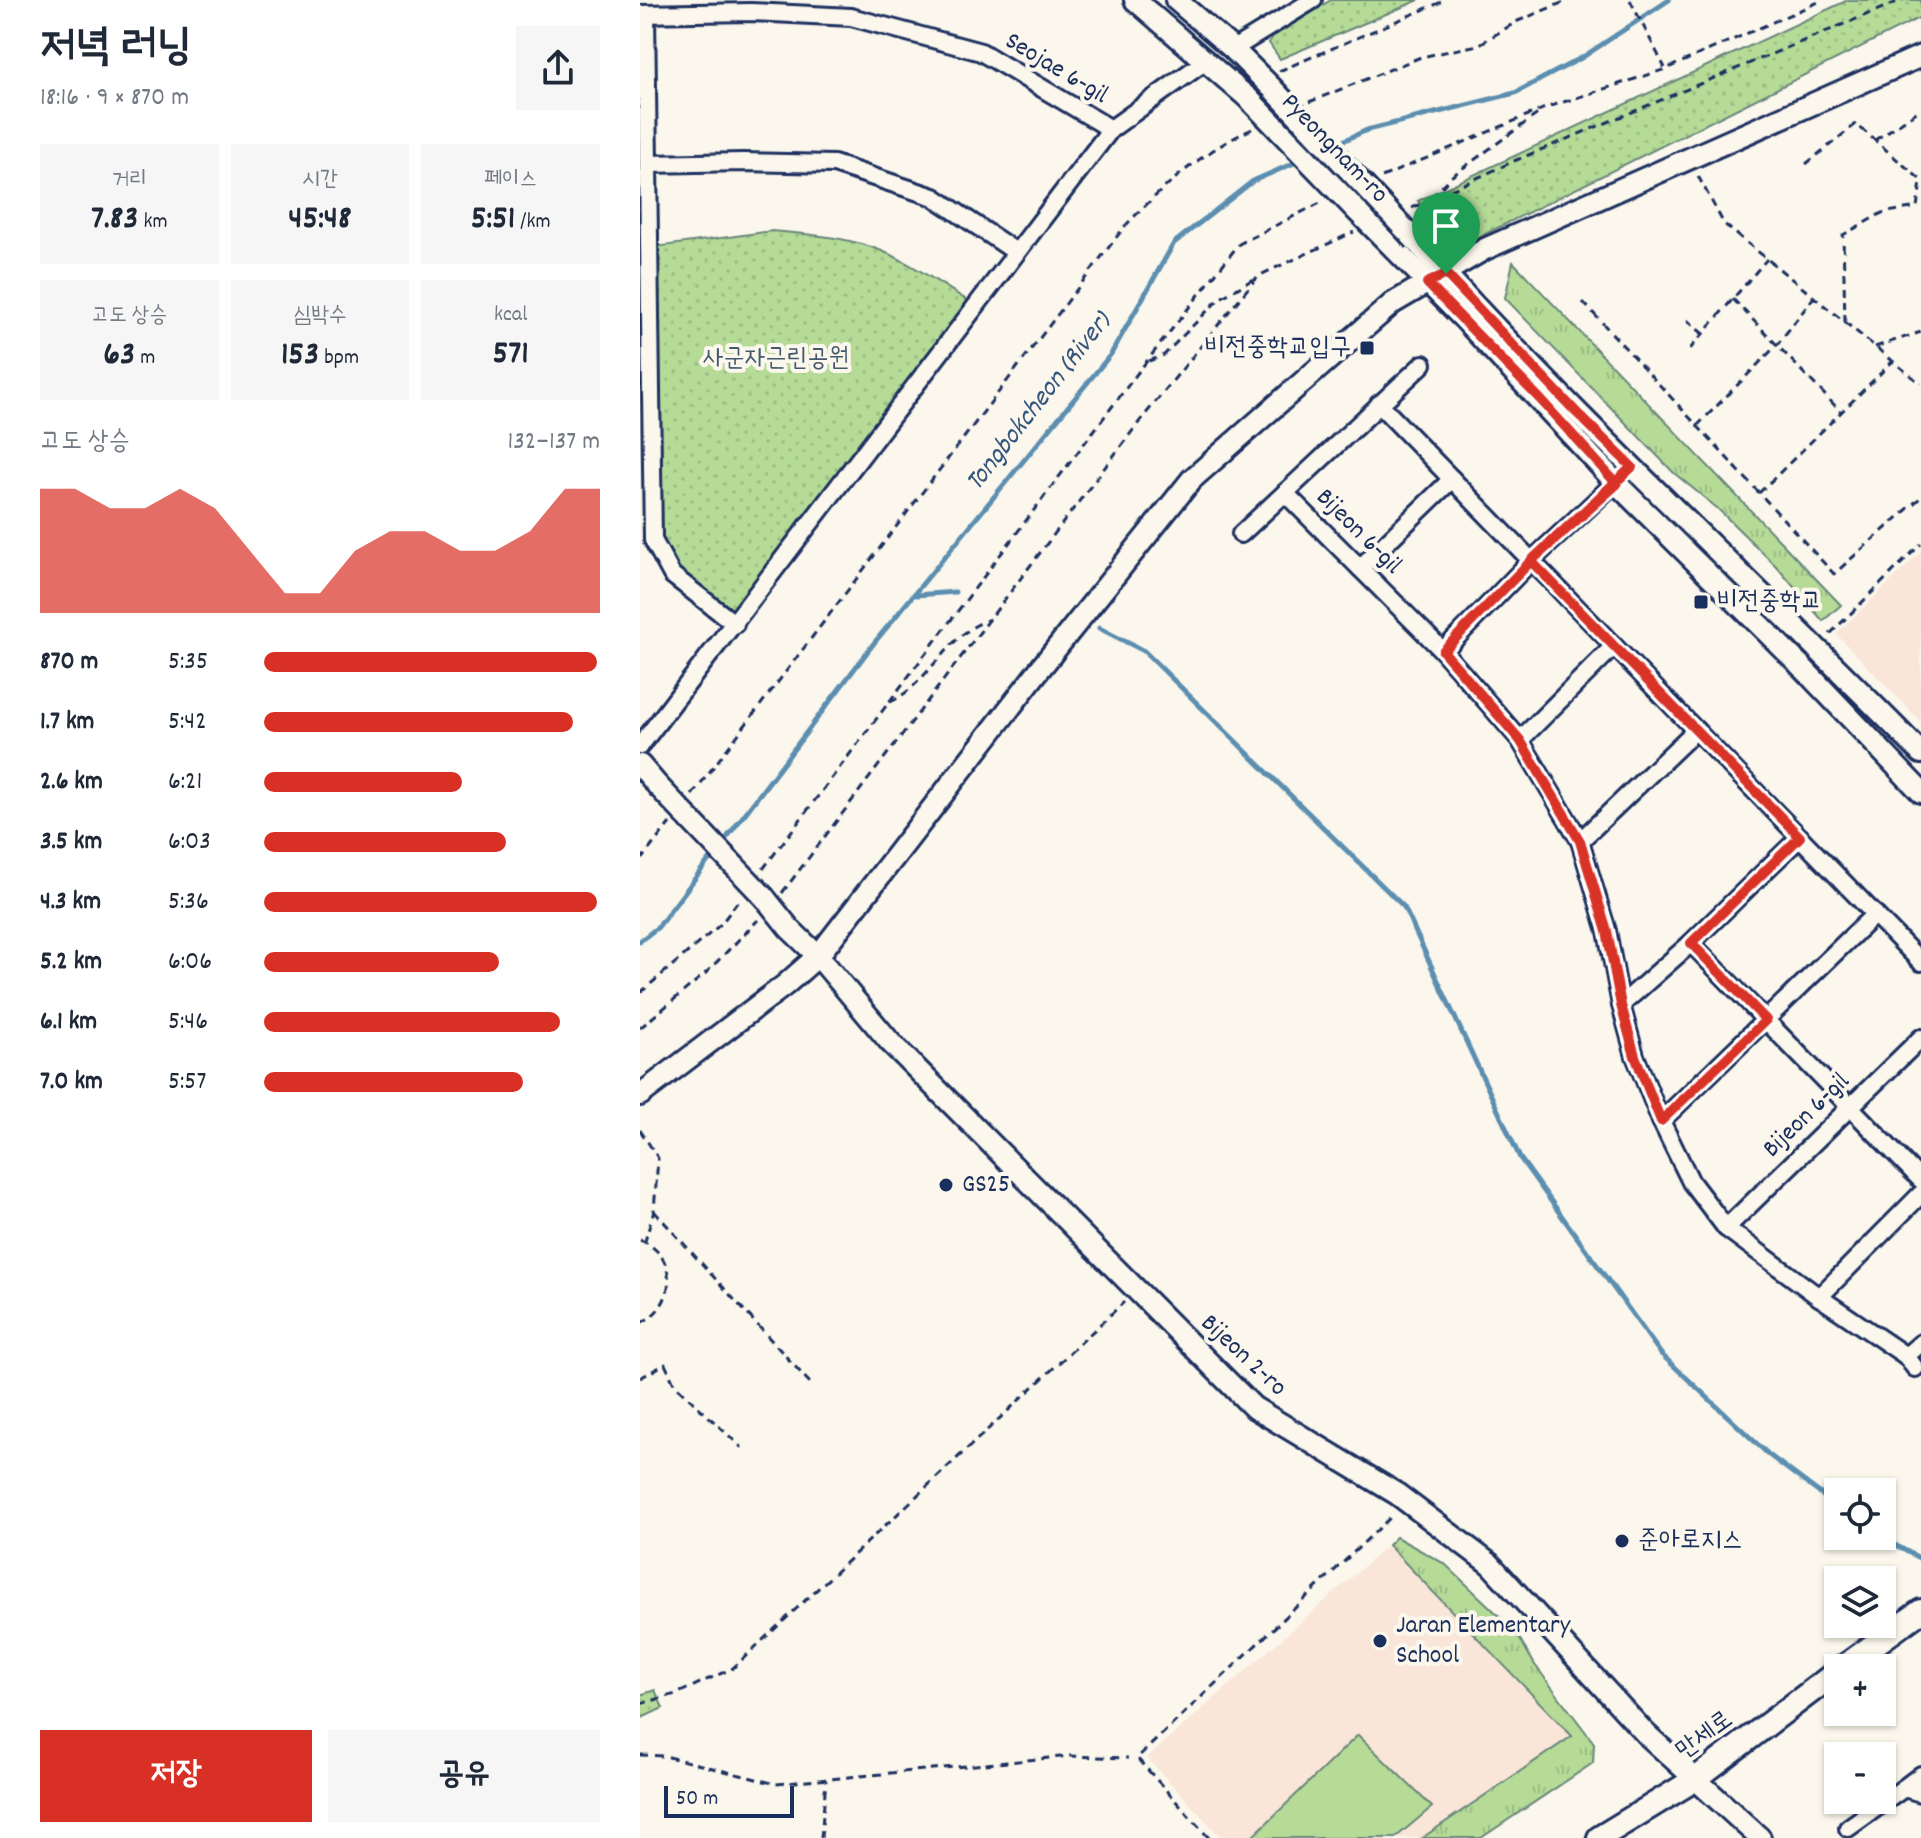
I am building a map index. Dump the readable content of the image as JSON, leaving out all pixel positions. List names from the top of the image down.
{
  "streets": {
    "main road": ["만세로"],
    "street": [
      "Seojae 6-gil",
      "Pyeongnam-ro",
      "Bijeon 6-gil",
      "Bijeon 2-ro"
    ]
  },
  "crossings": [
    ["Bijeon 2-ro", "만세로"]
  ],
  "water": ["Tongbokcheon (River)"],
  "parks": ["사군자근린공원"],
  "places": {
    "transit": ["비전중학교입구", "비전중학교"],
    "other": ["GS25", "준아로지스", "Jaran Elementary School"]
  },
  "scale_bar": "50 m",
  "page": {
    "heading": ["저녁 러닝", "18:16 · 9 × 870 m"],
    "stats": [
      ["거리", "7.83 km"],
      ["시간", "45:48"],
      ["페이스", "5:51 /km"],
      ["고도 상승", "63 m"],
      ["심박수", "153 bpm"],
      ["kcal", "571"]
    ],
    "chart": ["고도 상승", "132–137 m"],
    "list": [
      {
        "name": "870 m",
        "note": "5:35"
      },
      {
        "name": "1.7 km",
        "note": "5:42"
      },
      {
        "name": "2.6 km",
        "note": "6:21"
      },
      {
        "name": "3.5 km",
        "note": "6:03"
      },
      {
        "name": "4.3 km",
        "note": "5:36"
      },
      {
        "name": "5.2 km",
        "note": "6:06"
      },
      {
        "name": "6.1 km",
        "note": "5:46"
      },
      {
        "name": "7.0 km",
        "note": "5:57"
      }
    ],
    "map_buttons": ["+", "−"],
    "buttons": ["저장", "공유"],
    "scale": "50 m"
  }
}
